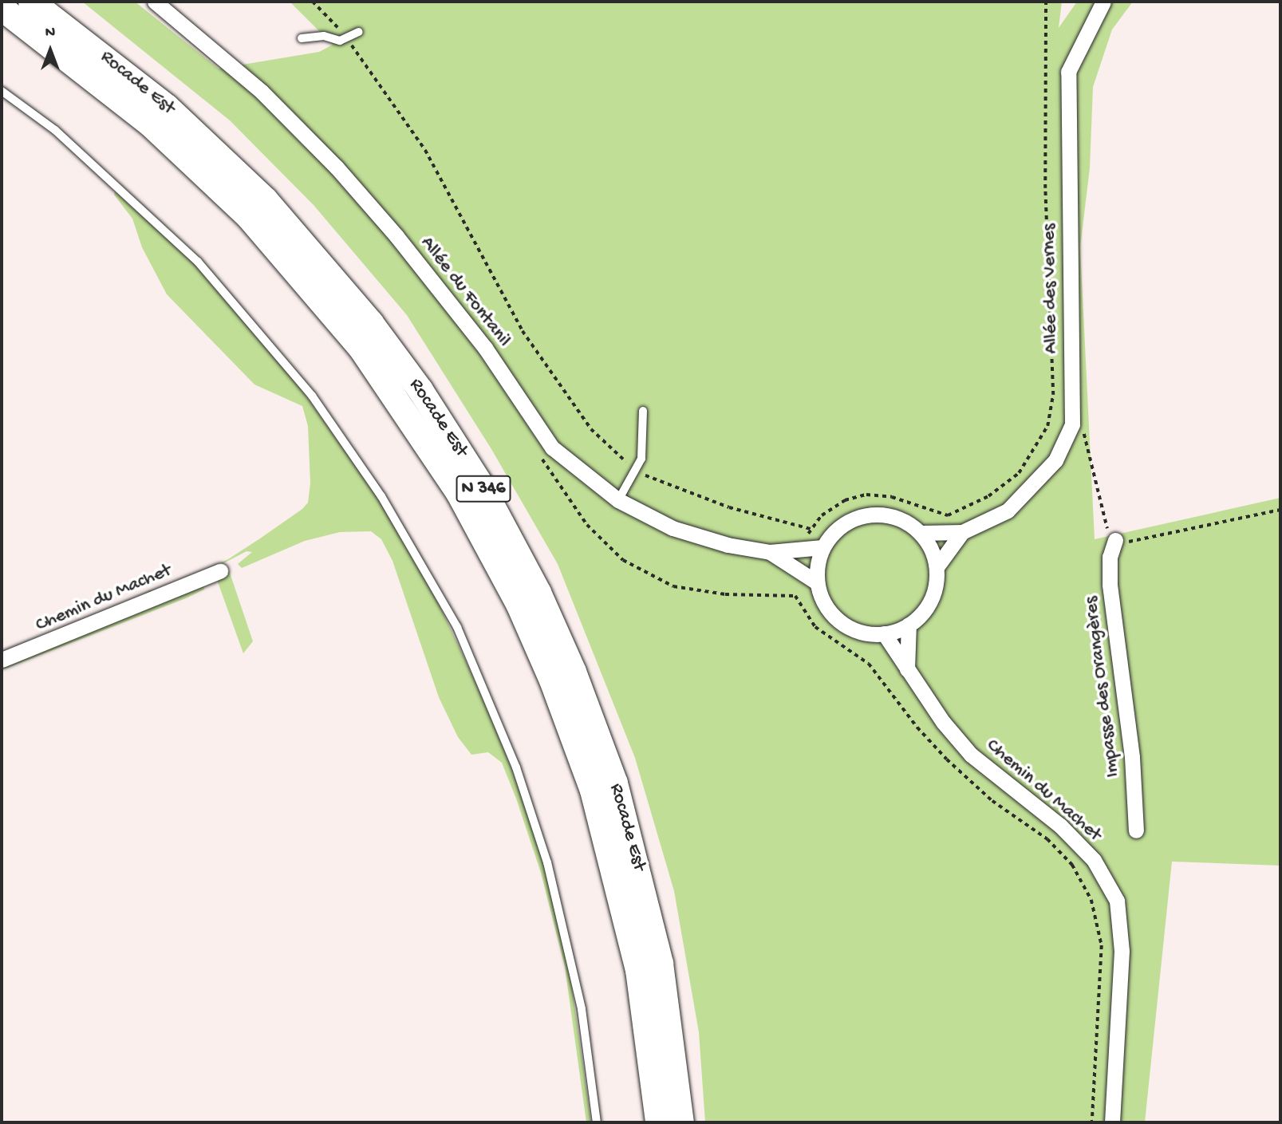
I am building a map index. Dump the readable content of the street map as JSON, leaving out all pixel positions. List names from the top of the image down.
{
  "streets": {
    "highway": ["Rocade Est", "N 346"],
    "street": [
      "Allée des Vernes",
      "Allée du Fontanil",
      "Chemin du Machet",
      "Impasse des Orangères"
    ]
  },
  "crossings": [
    ["Allée des Vernes", "Allée du Fontanil"],
    ["Allée des Vernes", "Chemin du Machet"],
    ["Allée du Fontanil", "Chemin du Machet"]
  ],
  "north": "top"
}
